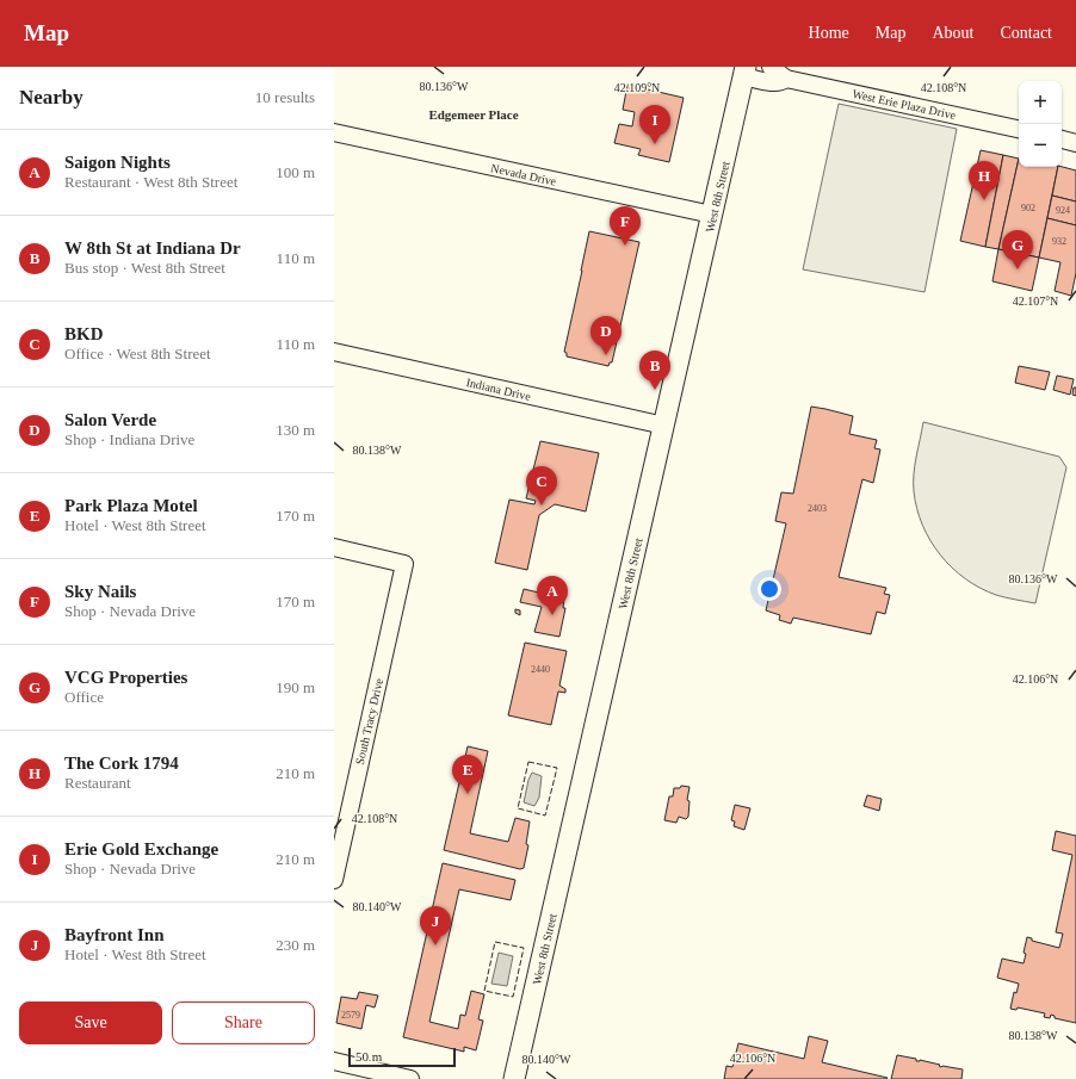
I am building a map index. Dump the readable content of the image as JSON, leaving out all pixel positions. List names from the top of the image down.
{
  "streets": {
    "main road": ["West 8th Street"],
    "street": [
      "West Erie Plaza Drive",
      "Nevada Drive",
      "Indiana Drive",
      "South Tracy Drive"
    ]
  },
  "crossings": [
    ["West Erie Plaza Drive", "West 8th Street"],
    ["Nevada Drive", "West 8th Street"],
    ["West 8th Street", "Indiana Drive"]
  ],
  "districts": ["Edgemeer Place"],
  "house_numbers": [
    "902",
    "924",
    "932",
    "2403",
    "2440",
    "2579"
  ],
  "scale_bar": "50 m",
  "page": {
    "header": "Map",
    "nav": [
      "Home",
      "Map",
      "About",
      "Contact"
    ],
    "heading": ["Nearby", "10 results"],
    "map_buttons": ["+", "−"],
    "pins": [
      "I",
      "H",
      "F",
      "G",
      "D",
      "B",
      "C",
      "A",
      "E",
      "J"
    ],
    "list": [
      {
        "mark": "A",
        "name": "Saigon Nights",
        "note": "Restaurant · West 8th Street",
        "value": "100 m"
      },
      {
        "mark": "B",
        "name": "W 8th St at Indiana Dr",
        "note": "Bus stop · West 8th Street",
        "value": "110 m"
      },
      {
        "mark": "C",
        "name": "BKD",
        "note": "Office · West 8th Street",
        "value": "110 m"
      },
      {
        "mark": "D",
        "name": "Salon Verde",
        "note": "Shop · Indiana Drive",
        "value": "130 m"
      },
      {
        "mark": "E",
        "name": "Park Plaza Motel",
        "note": "Hotel · West 8th Street",
        "value": "170 m"
      },
      {
        "mark": "F",
        "name": "Sky Nails",
        "note": "Shop · Nevada Drive",
        "value": "170 m"
      },
      {
        "mark": "G",
        "name": "VCG Properties",
        "note": "Office",
        "value": "190 m"
      },
      {
        "mark": "H",
        "name": "The Cork 1794",
        "note": "Restaurant",
        "value": "210 m"
      },
      {
        "mark": "I",
        "name": "Erie Gold Exchange",
        "note": "Shop · Nevada Drive",
        "value": "210 m"
      },
      {
        "mark": "J",
        "name": "Bayfront Inn",
        "note": "Hotel · West 8th Street",
        "value": "230 m"
      }
    ],
    "buttons": ["Save", "Share"],
    "scale": "50 m"
  },
  "coordinates": [
    "80.136°W",
    "42.109°N",
    "42.108°N",
    "42.107°N",
    "80.138°W",
    "42.106°N",
    "80.140°W"
  ]
}
